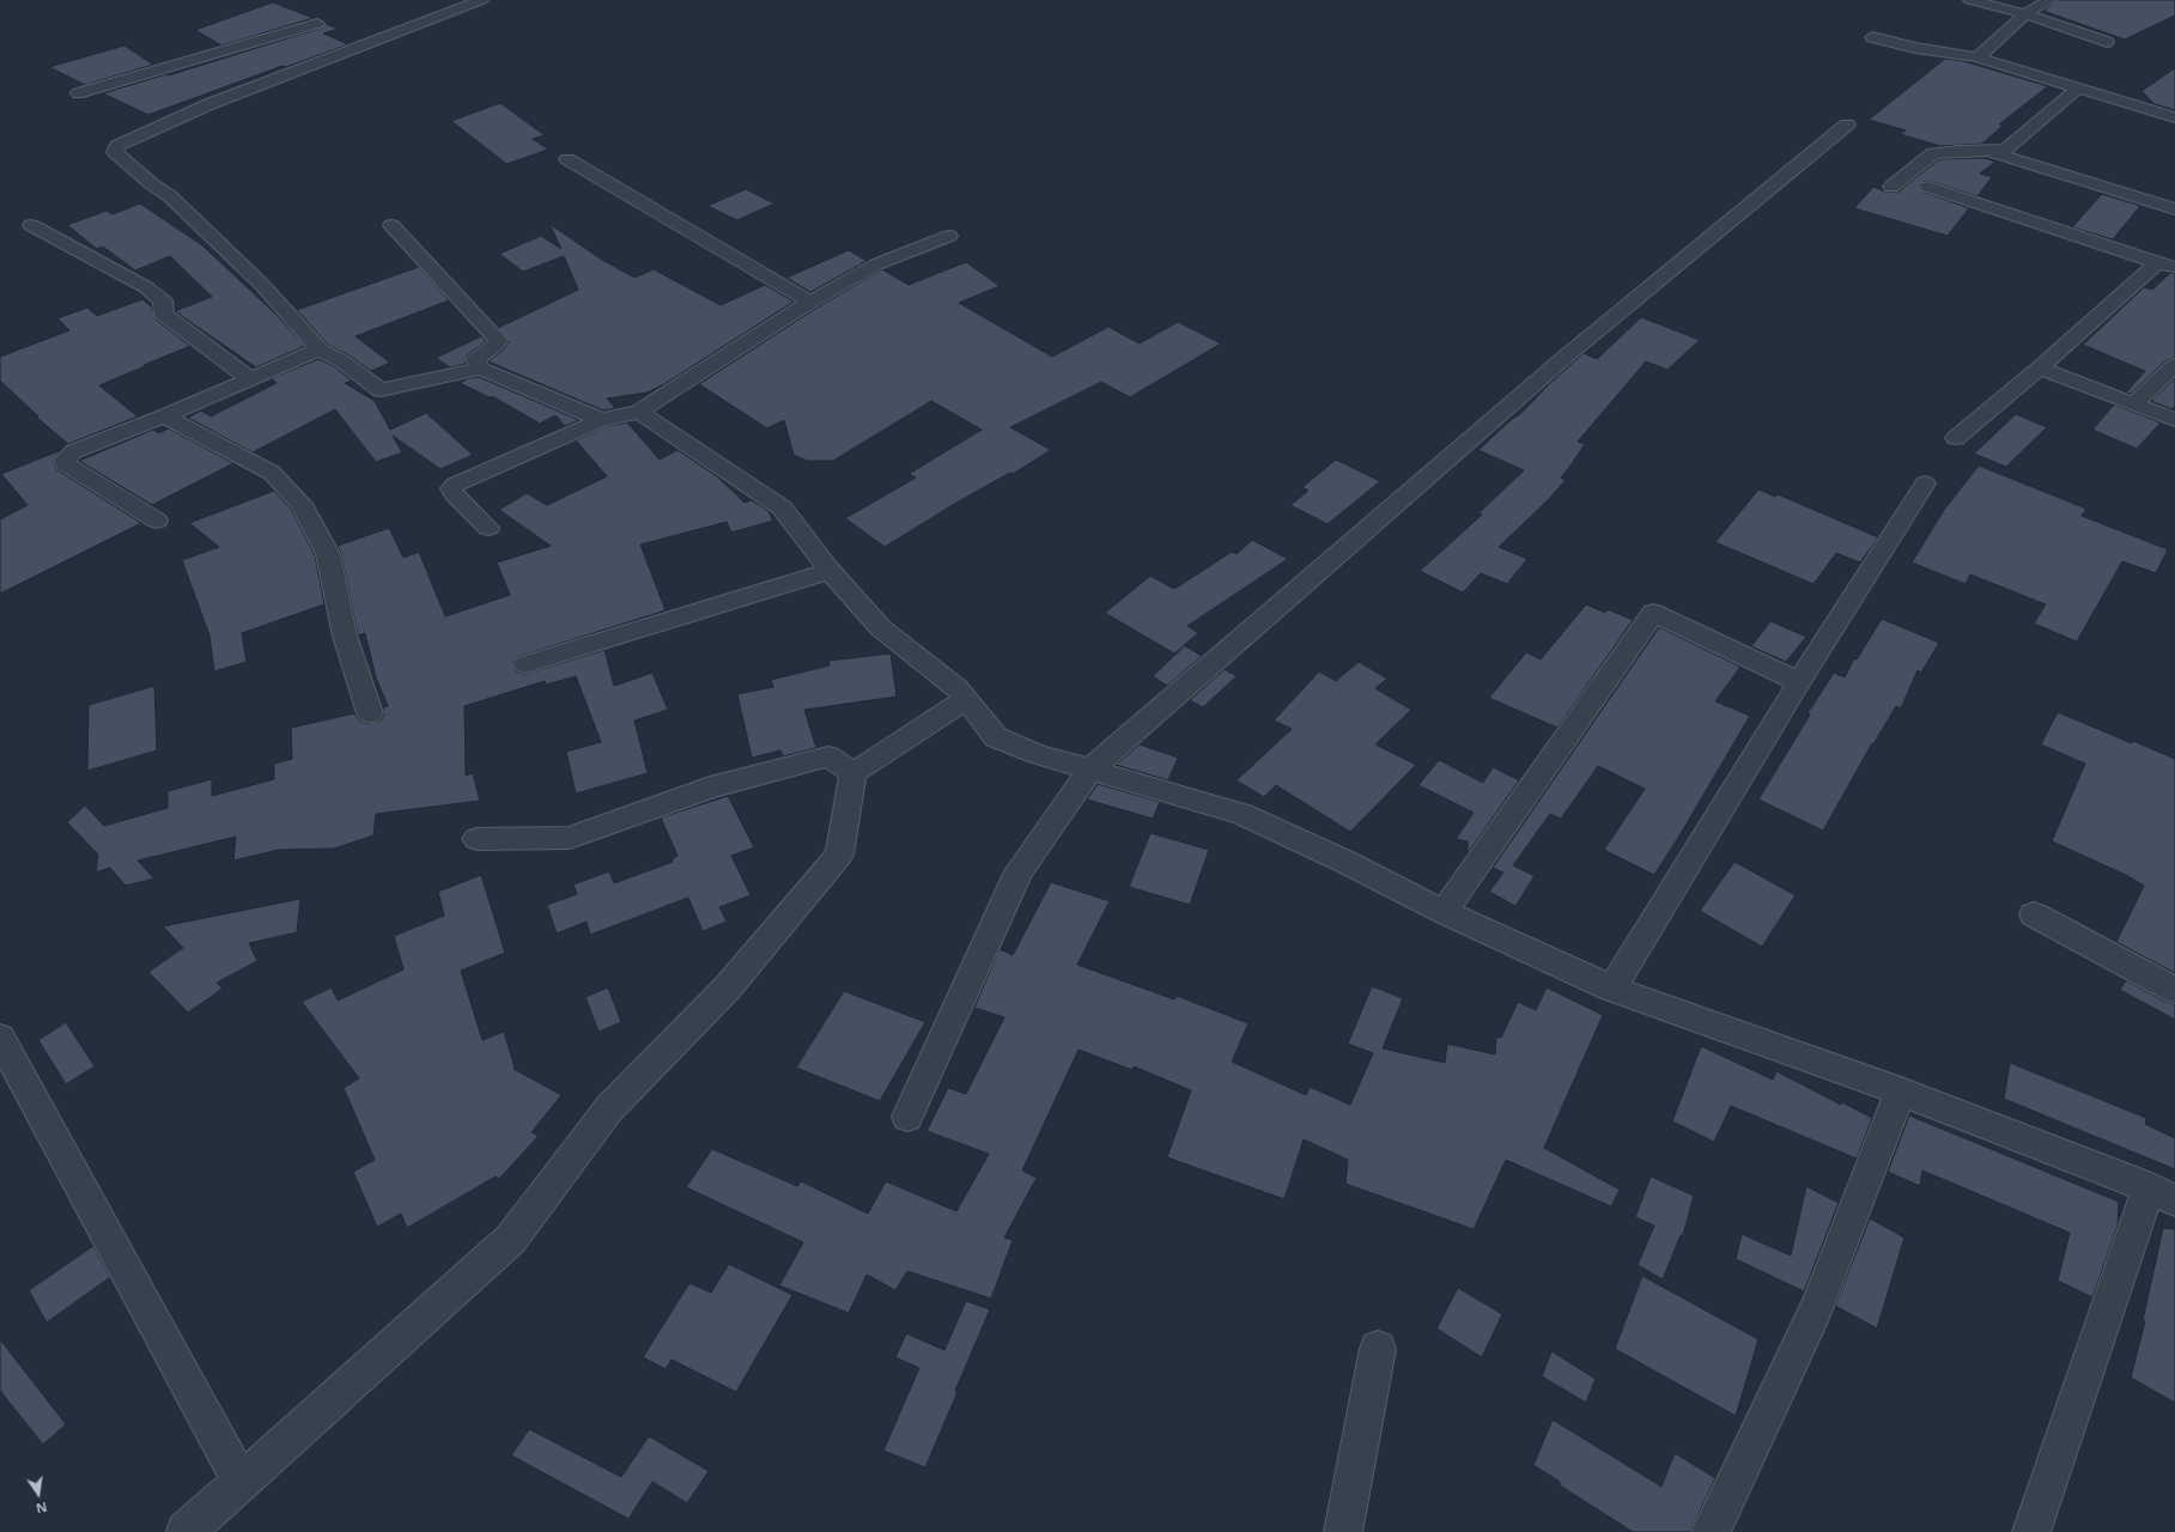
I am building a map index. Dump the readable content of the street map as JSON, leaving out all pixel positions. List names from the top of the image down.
{
  "north": "bottom"
}
